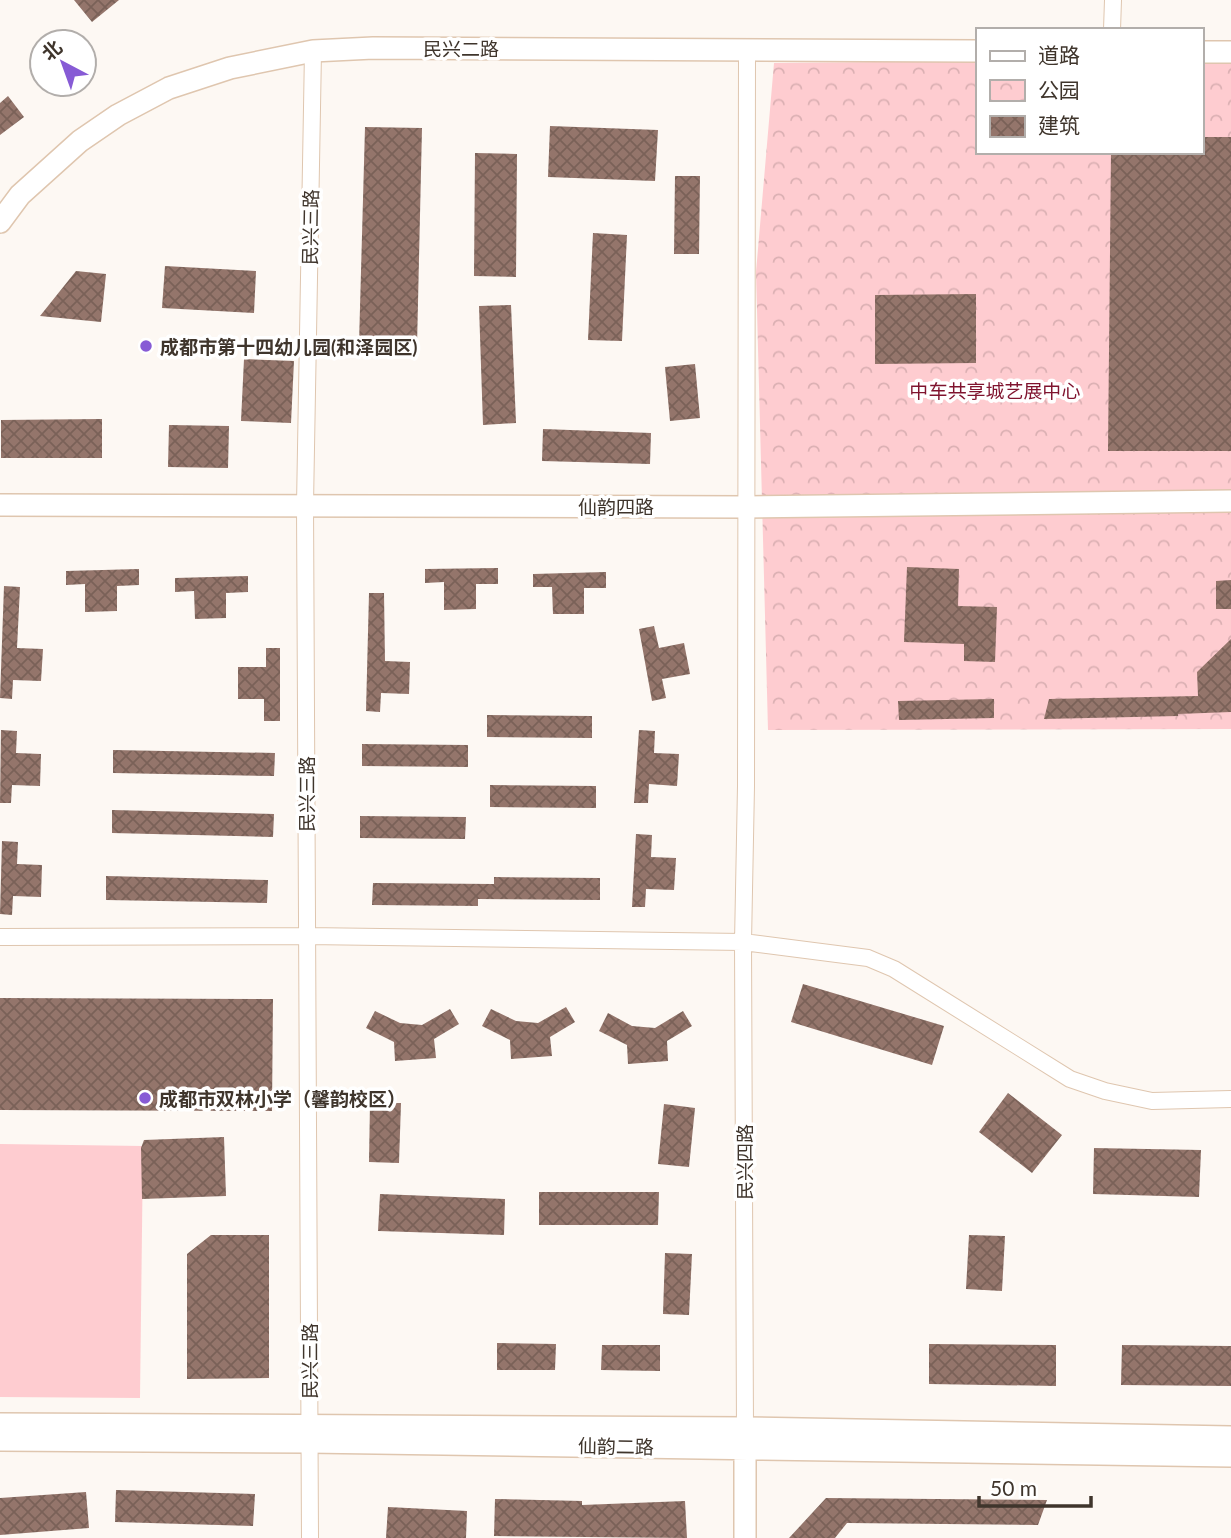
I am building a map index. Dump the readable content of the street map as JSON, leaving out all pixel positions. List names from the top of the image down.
{
  "streets": {
    "street": [
      "民兴二路",
      "民兴三路",
      "仙韵四路",
      "民兴四路",
      "仙韵二路"
    ]
  },
  "crossings": [
    ["民兴二路", "民兴三路"],
    ["民兴二路", "民兴四路"],
    ["民兴三路", "仙韵四路"],
    ["民兴三路", "仙韵二路"],
    ["仙韵四路", "民兴四路"],
    ["民兴四路", "仙韵二路"]
  ],
  "parks": ["中车共享城艺展中心"],
  "places": ["成都市第十四幼儿园(和泽园区)", "成都市双林小学（馨韵校区）"],
  "legend": ["道路", "公园", "建筑"],
  "scale_bar": "50 m",
  "north": "top left"
}
